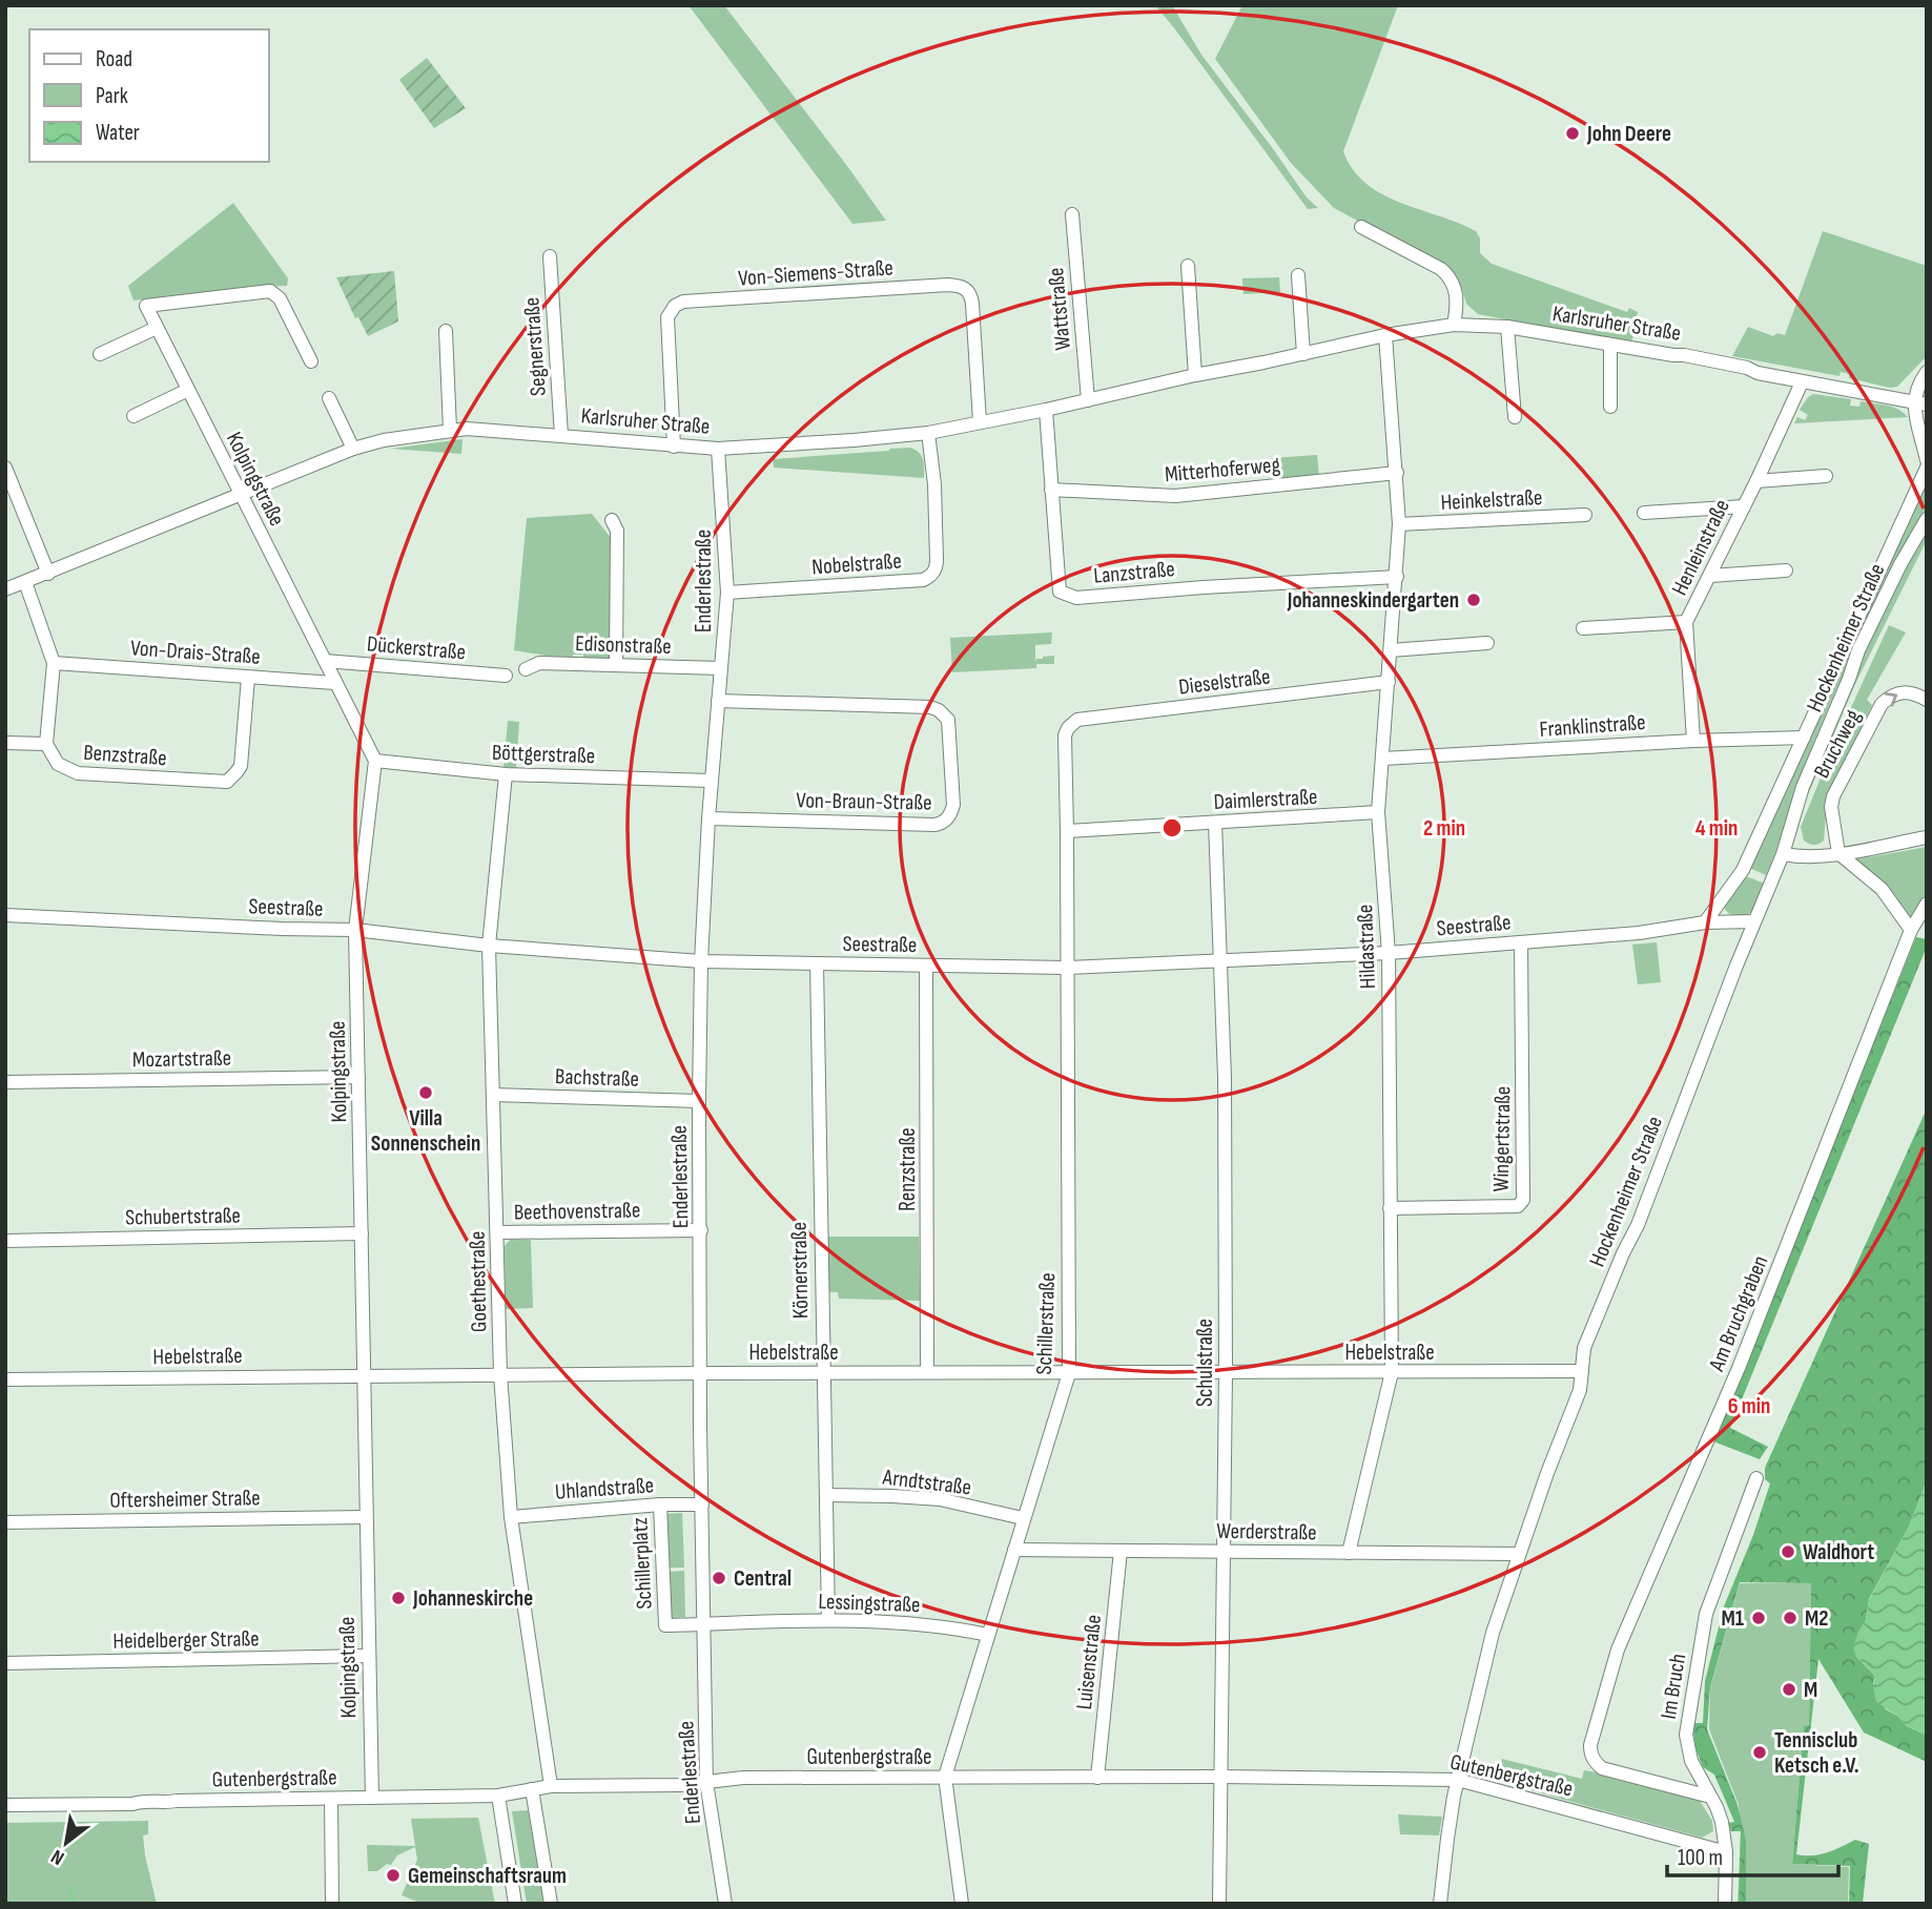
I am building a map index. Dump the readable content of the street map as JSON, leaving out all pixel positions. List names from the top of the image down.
{
  "streets": {
    "street": [
      "Von-Siemens-Straße",
      "Wattstraße",
      "Karlsruher Straße",
      "Segnerstraße",
      "Mitterhoferweg",
      "Kolpingstraße",
      "Heinkelstraße",
      "Henleinstraße",
      "Nobelstraße",
      "Lanzstraße",
      "Enderlestraße",
      "Hockenheimer Straße",
      "Edisonstraße",
      "Dückerstraße",
      "Von-Drais-Straße",
      "Dieselstraße",
      "Franklinstraße",
      "Bruchweg",
      "Böttgerstraße",
      "Benzstraße",
      "Daimlerstraße",
      "Von-Braun-Straße",
      "Seestraße",
      "Hildastraße",
      "Mozartstraße",
      "Bachstraße",
      "Wingertstraße",
      "Renzstraße",
      "Beethovenstraße",
      "Schubertstraße",
      "Körnerstraße",
      "Goethestraße",
      "Am Bruchgraben",
      "Schillerstraße",
      "Hebelstraße",
      "Schulstraße",
      "Arndtstraße",
      "Uhlandstraße",
      "Oftersheimer Straße",
      "Werderstraße",
      "Schillerplatz",
      "Lessingstraße",
      "Heidelberger Straße",
      "Luisenstraße",
      "Im Bruch",
      "Gutenbergstraße"
    ]
  },
  "crossings": [
    ["Von-Siemens-Straße", "Karlsruher Straße"],
    ["Wattstraße", "Karlsruher Straße"],
    ["Karlsruher Straße", "Segnerstraße"],
    ["Karlsruher Straße", "Kolpingstraße"],
    ["Karlsruher Straße", "Henleinstraße"],
    ["Karlsruher Straße", "Nobelstraße"],
    ["Karlsruher Straße", "Lanzstraße"],
    ["Karlsruher Straße", "Enderlestraße"],
    ["Karlsruher Straße", "Hildastraße"],
    ["Mitterhoferweg", "Lanzstraße"],
    ["Mitterhoferweg", "Hildastraße"],
    ["Kolpingstraße", "Dückerstraße"],
    ["Kolpingstraße", "Von-Drais-Straße"],
    ["Kolpingstraße", "Böttgerstraße"],
    ["Kolpingstraße", "Seestraße"],
    ["Kolpingstraße", "Mozartstraße"],
    ["Kolpingstraße", "Schubertstraße"],
    ["Kolpingstraße", "Hebelstraße"],
    ["Kolpingstraße", "Oftersheimer Straße"],
    ["Kolpingstraße", "Heidelberger Straße"],
    ["Kolpingstraße", "Gutenbergstraße"],
    ["Heinkelstraße", "Hildastraße"],
    ["Henleinstraße", "Franklinstraße"],
    ["Nobelstraße", "Enderlestraße"],
    ["Lanzstraße", "Hildastraße"],
    ["Enderlestraße", "Edisonstraße"],
    ["Enderlestraße", "Böttgerstraße"],
    ["Enderlestraße", "Von-Braun-Straße"],
    ["Enderlestraße", "Seestraße"],
    ["Enderlestraße", "Bachstraße"],
    ["Enderlestraße", "Beethovenstraße"],
    ["Enderlestraße", "Hebelstraße"],
    ["Enderlestraße", "Uhlandstraße"],
    ["Enderlestraße", "Schillerplatz"],
    ["Enderlestraße", "Lessingstraße"],
    ["Enderlestraße", "Gutenbergstraße"],
    ["Hockenheimer Straße", "Franklinstraße"],
    ["Hockenheimer Straße", "Seestraße"],
    ["Hockenheimer Straße", "Hebelstraße"],
    ["Hockenheimer Straße", "Werderstraße"],
    ["Hockenheimer Straße", "Gutenbergstraße"],
    ["Von-Drais-Straße", "Benzstraße"],
    ["Dieselstraße", "Hildastraße"],
    ["Dieselstraße", "Schillerstraße"],
    ["Franklinstraße", "Hildastraße"],
    ["Böttgerstraße", "Goethestraße"],
    ["Daimlerstraße", "Hildastraße"],
    ["Daimlerstraße", "Schillerstraße"],
    ["Daimlerstraße", "Schulstraße"],
    ["Seestraße", "Hildastraße"],
    ["Seestraße", "Wingertstraße"],
    ["Seestraße", "Renzstraße"],
    ["Seestraße", "Körnerstraße"],
    ["Seestraße", "Goethestraße"],
    ["Seestraße", "Schillerstraße"],
    ["Seestraße", "Schulstraße"],
    ["Hildastraße", "Wingertstraße"],
    ["Hildastraße", "Hebelstraße"],
    ["Hildastraße", "Werderstraße"],
    ["Bachstraße", "Goethestraße"],
    ["Renzstraße", "Hebelstraße"],
    ["Beethovenstraße", "Goethestraße"],
    ["Körnerstraße", "Hebelstraße"],
    ["Körnerstraße", "Arndtstraße"],
    ["Körnerstraße", "Lessingstraße"],
    ["Goethestraße", "Hebelstraße"],
    ["Goethestraße", "Uhlandstraße"],
    ["Goethestraße", "Gutenbergstraße"],
    ["Am Bruchgraben", "Im Bruch"],
    ["Schillerstraße", "Hebelstraße"],
    ["Schillerstraße", "Arndtstraße"],
    ["Schillerstraße", "Werderstraße"],
    ["Schillerstraße", "Lessingstraße"],
    ["Schillerstraße", "Gutenbergstraße"],
    ["Hebelstraße", "Schulstraße"],
    ["Schulstraße", "Werderstraße"],
    ["Schulstraße", "Gutenbergstraße"],
    ["Uhlandstraße", "Schillerplatz"],
    ["Werderstraße", "Luisenstraße"],
    ["Schillerplatz", "Lessingstraße"],
    ["Luisenstraße", "Gutenbergstraße"],
    ["Im Bruch", "Gutenbergstraße"]
  ],
  "one_way": ["Bruchweg"],
  "places": [
    "John Deere",
    "Johanneskindergarten",
    "Villa Sonnenschein",
    "Waldhort",
    "Central",
    "Johanneskirche",
    "M1",
    "M2",
    "M",
    "Tennisclub Ketsch e.V.",
    "Gemeinschaftsraum"
  ],
  "legend": ["Road", "Park", "Water"],
  "scale_bar": "100 m",
  "north": "bottom left",
  "rings": ["2 min", "4 min", "6 min"]
}
